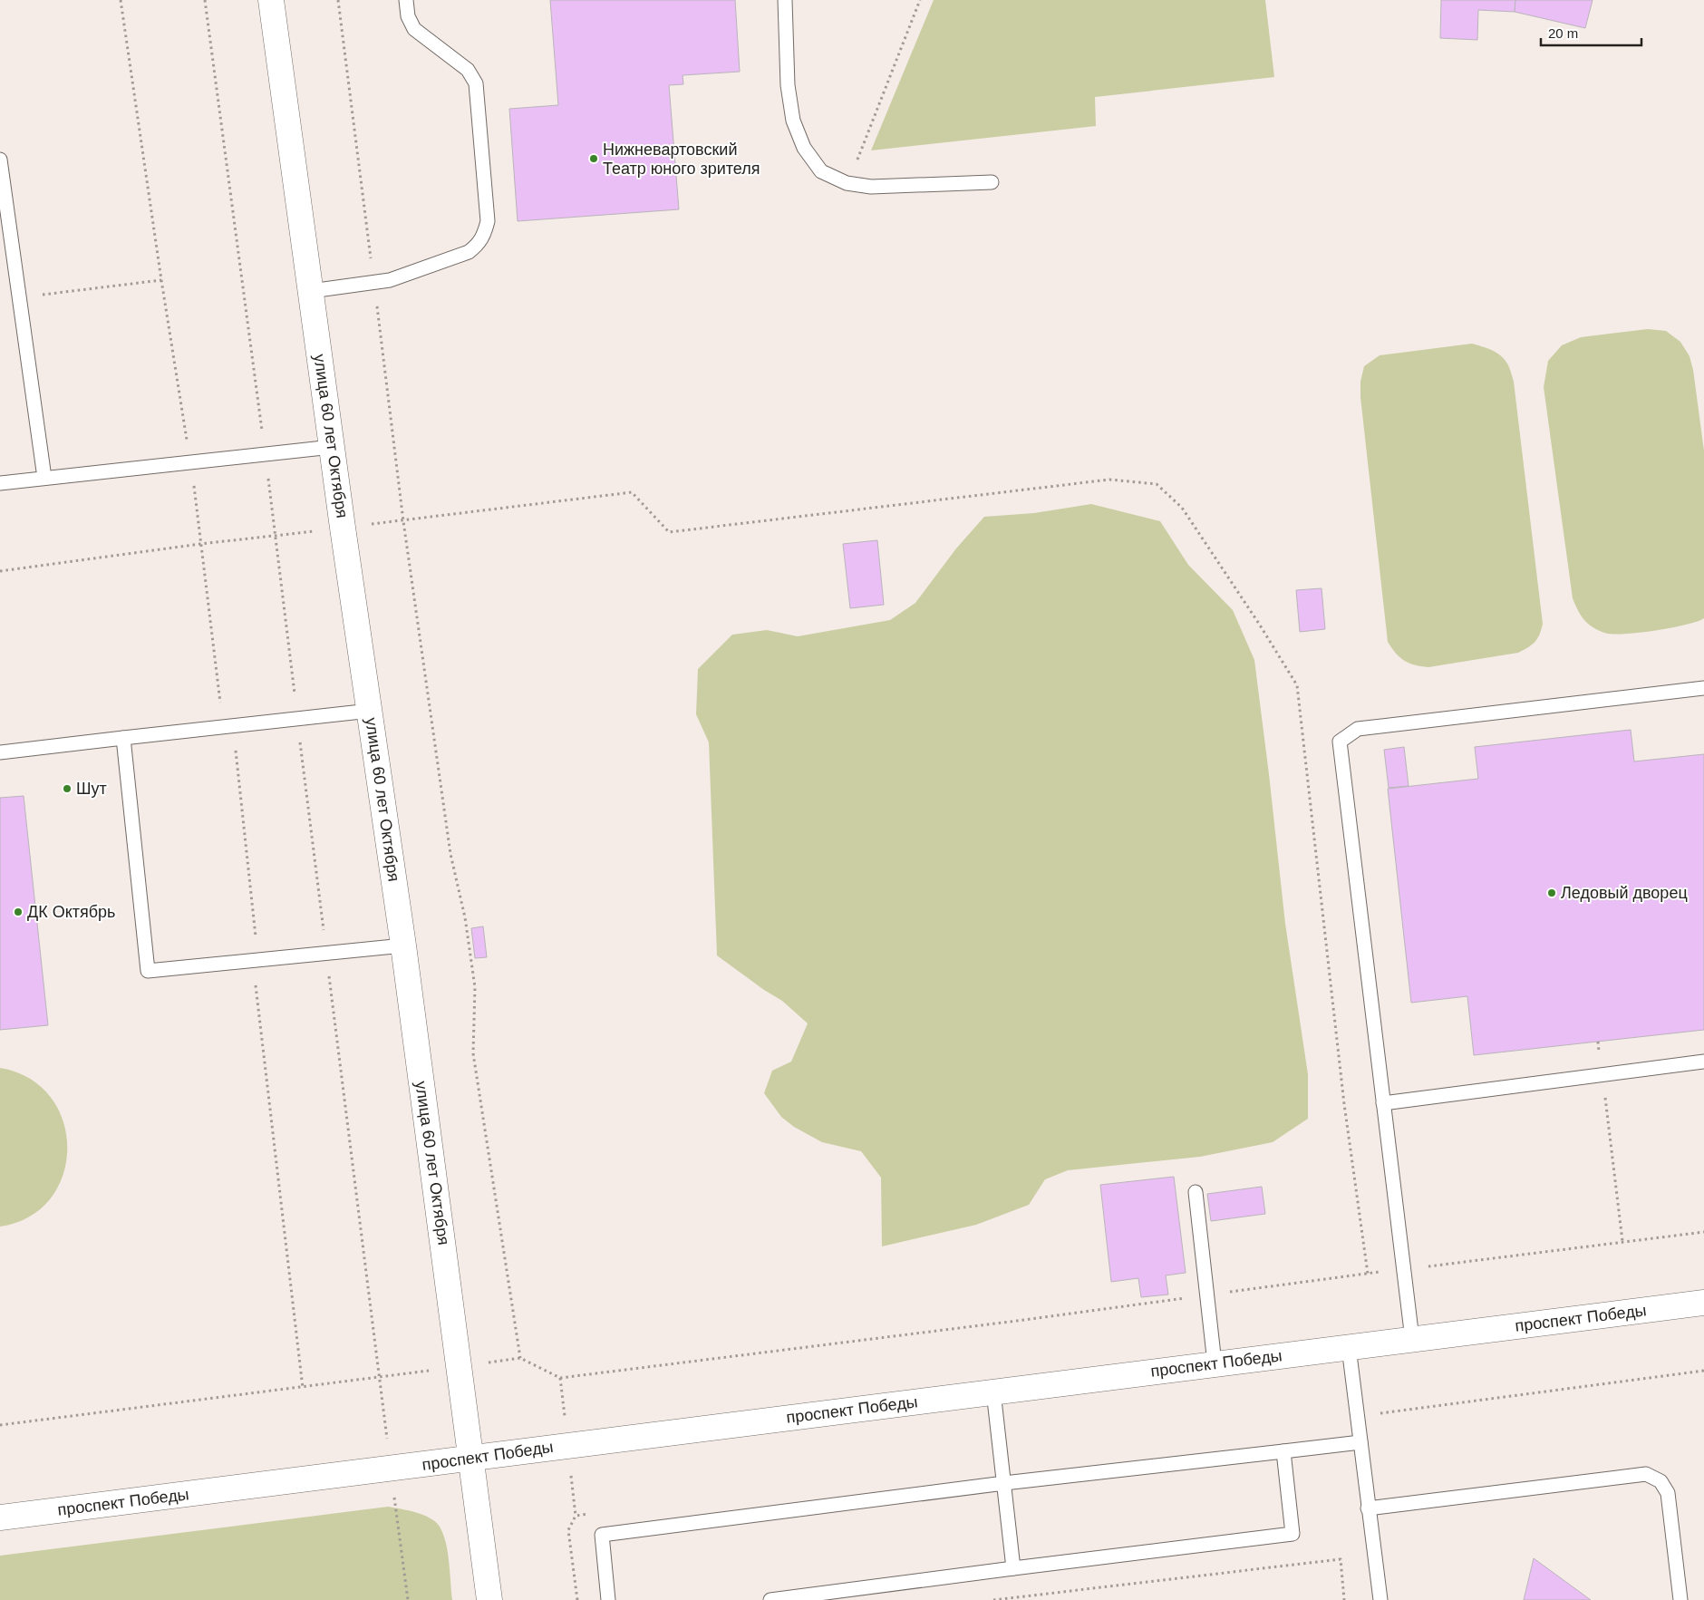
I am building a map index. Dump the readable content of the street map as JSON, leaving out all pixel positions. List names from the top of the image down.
{
  "streets": {
    "main road": ["улица 60 лет Октября", "проспект Победы"]
  },
  "crossings": [
    ["улица 60 лет Октября", "проспект Победы"]
  ],
  "places": [
    "Нижневартовский Театр юного зрителя",
    "Шут",
    "Ледовый дворец",
    "ДК Октябрь"
  ],
  "scale_bar": "20 m"
}
